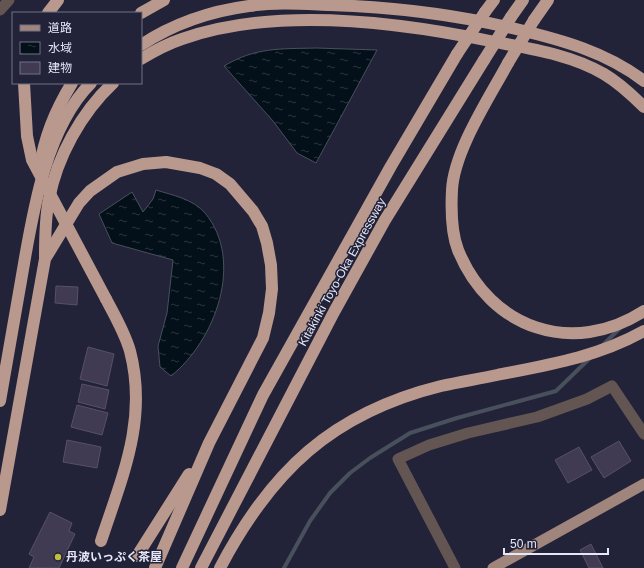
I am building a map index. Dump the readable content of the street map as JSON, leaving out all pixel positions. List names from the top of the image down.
{
  "streets": {
    "highway": ["Kitakinki Toyo-Oka Expressway"]
  },
  "places": ["丹波いっぷく茶屋"],
  "legend": ["道路", "水域", "建物"],
  "scale_bar": "50 m"
}
